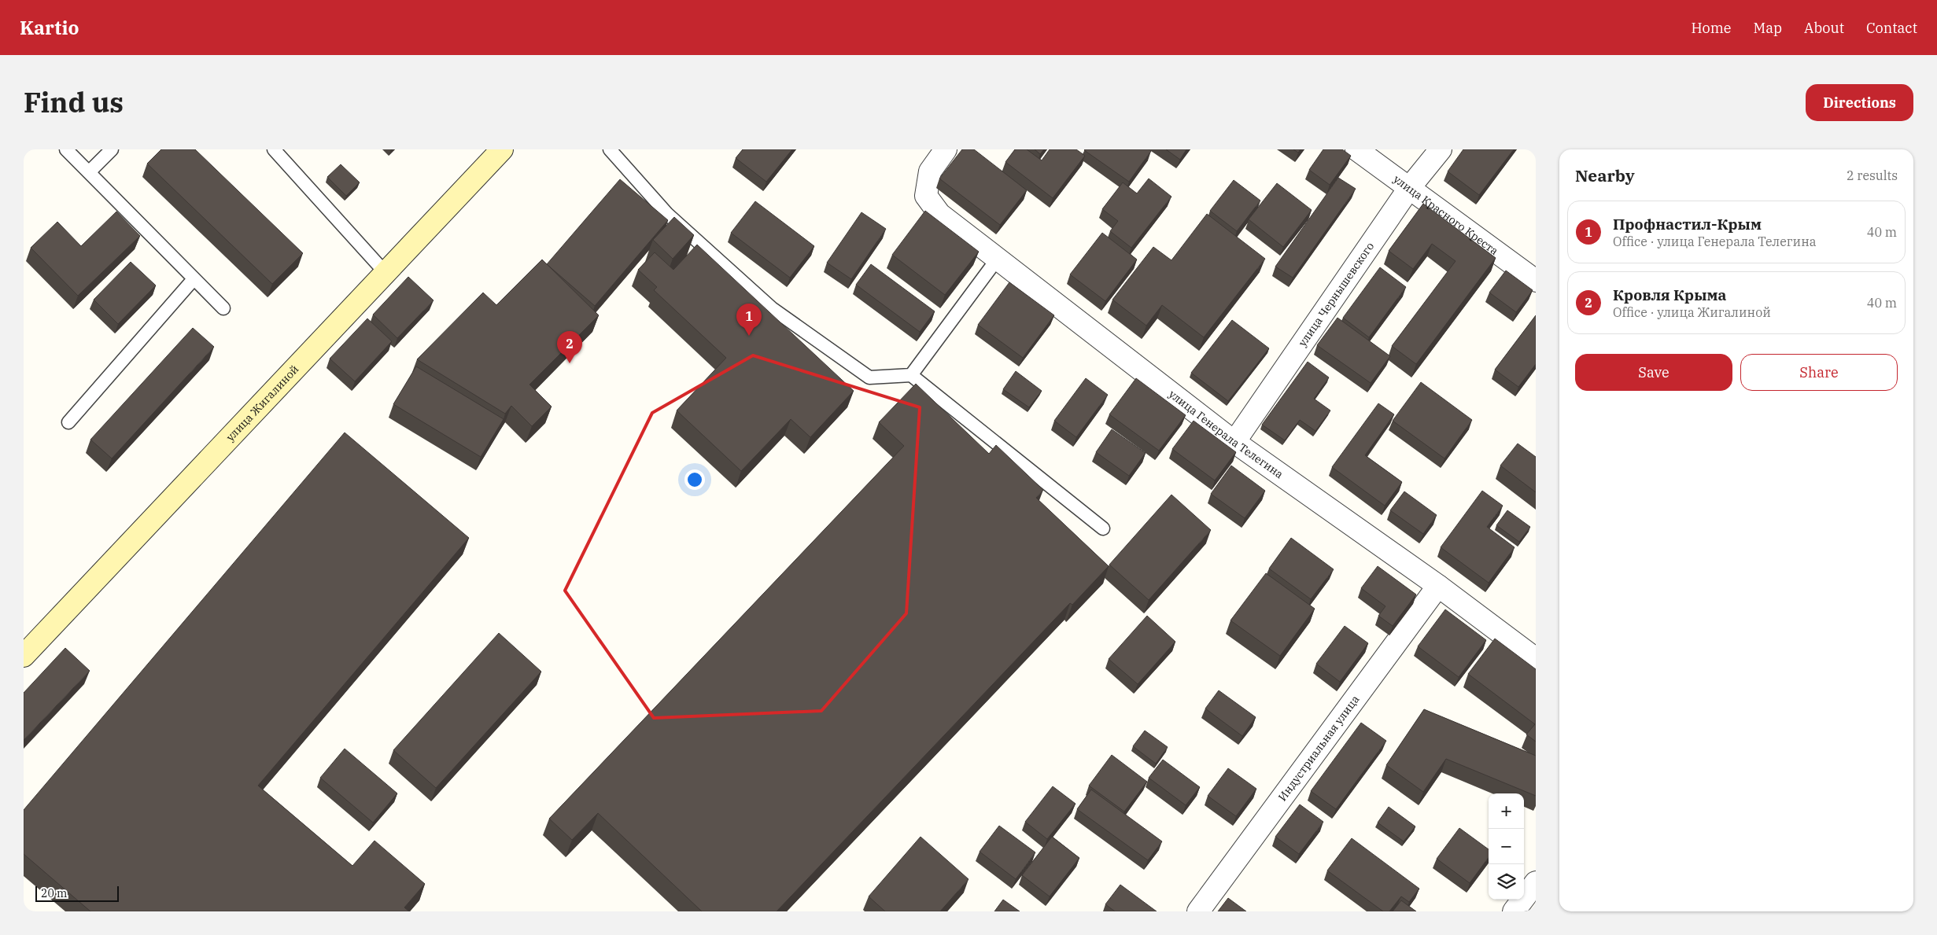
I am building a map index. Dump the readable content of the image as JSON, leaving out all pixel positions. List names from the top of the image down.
{
  "streets": {
    "main road": ["улица Жигалиной"],
    "street": [
      "улица Красного Креста",
      "улица Чернышевского",
      "улица Генерала Телегина",
      "Индустриальная улица"
    ]
  },
  "crossings": [
    ["улица Красного Креста", "улица Чернышевского"],
    ["улица Чернышевского", "улица Генерала Телегина"],
    ["улица Генерала Телегина", "Индустриальная улица"]
  ],
  "scale_bar": "20 m",
  "page": {
    "header": "Kartio",
    "nav": [
      "Home",
      "Map",
      "About",
      "Contact"
    ],
    "title": "Find us",
    "buttons": [
      "Directions",
      ["Save", "Share"]
    ],
    "heading": ["Nearby", "2 results"],
    "list": [
      {
        "mark": "1",
        "name": "Профнастил-Крым",
        "note": "Office · улица Генерала Телегина",
        "value": "40 m"
      },
      {
        "mark": "2",
        "name": "Кровля Крыма",
        "note": "Office · улица Жигалиной",
        "value": "40 m"
      }
    ],
    "pins": ["1", "2"],
    "map_buttons": ["+", "−"],
    "scale": "20 m"
  }
}
